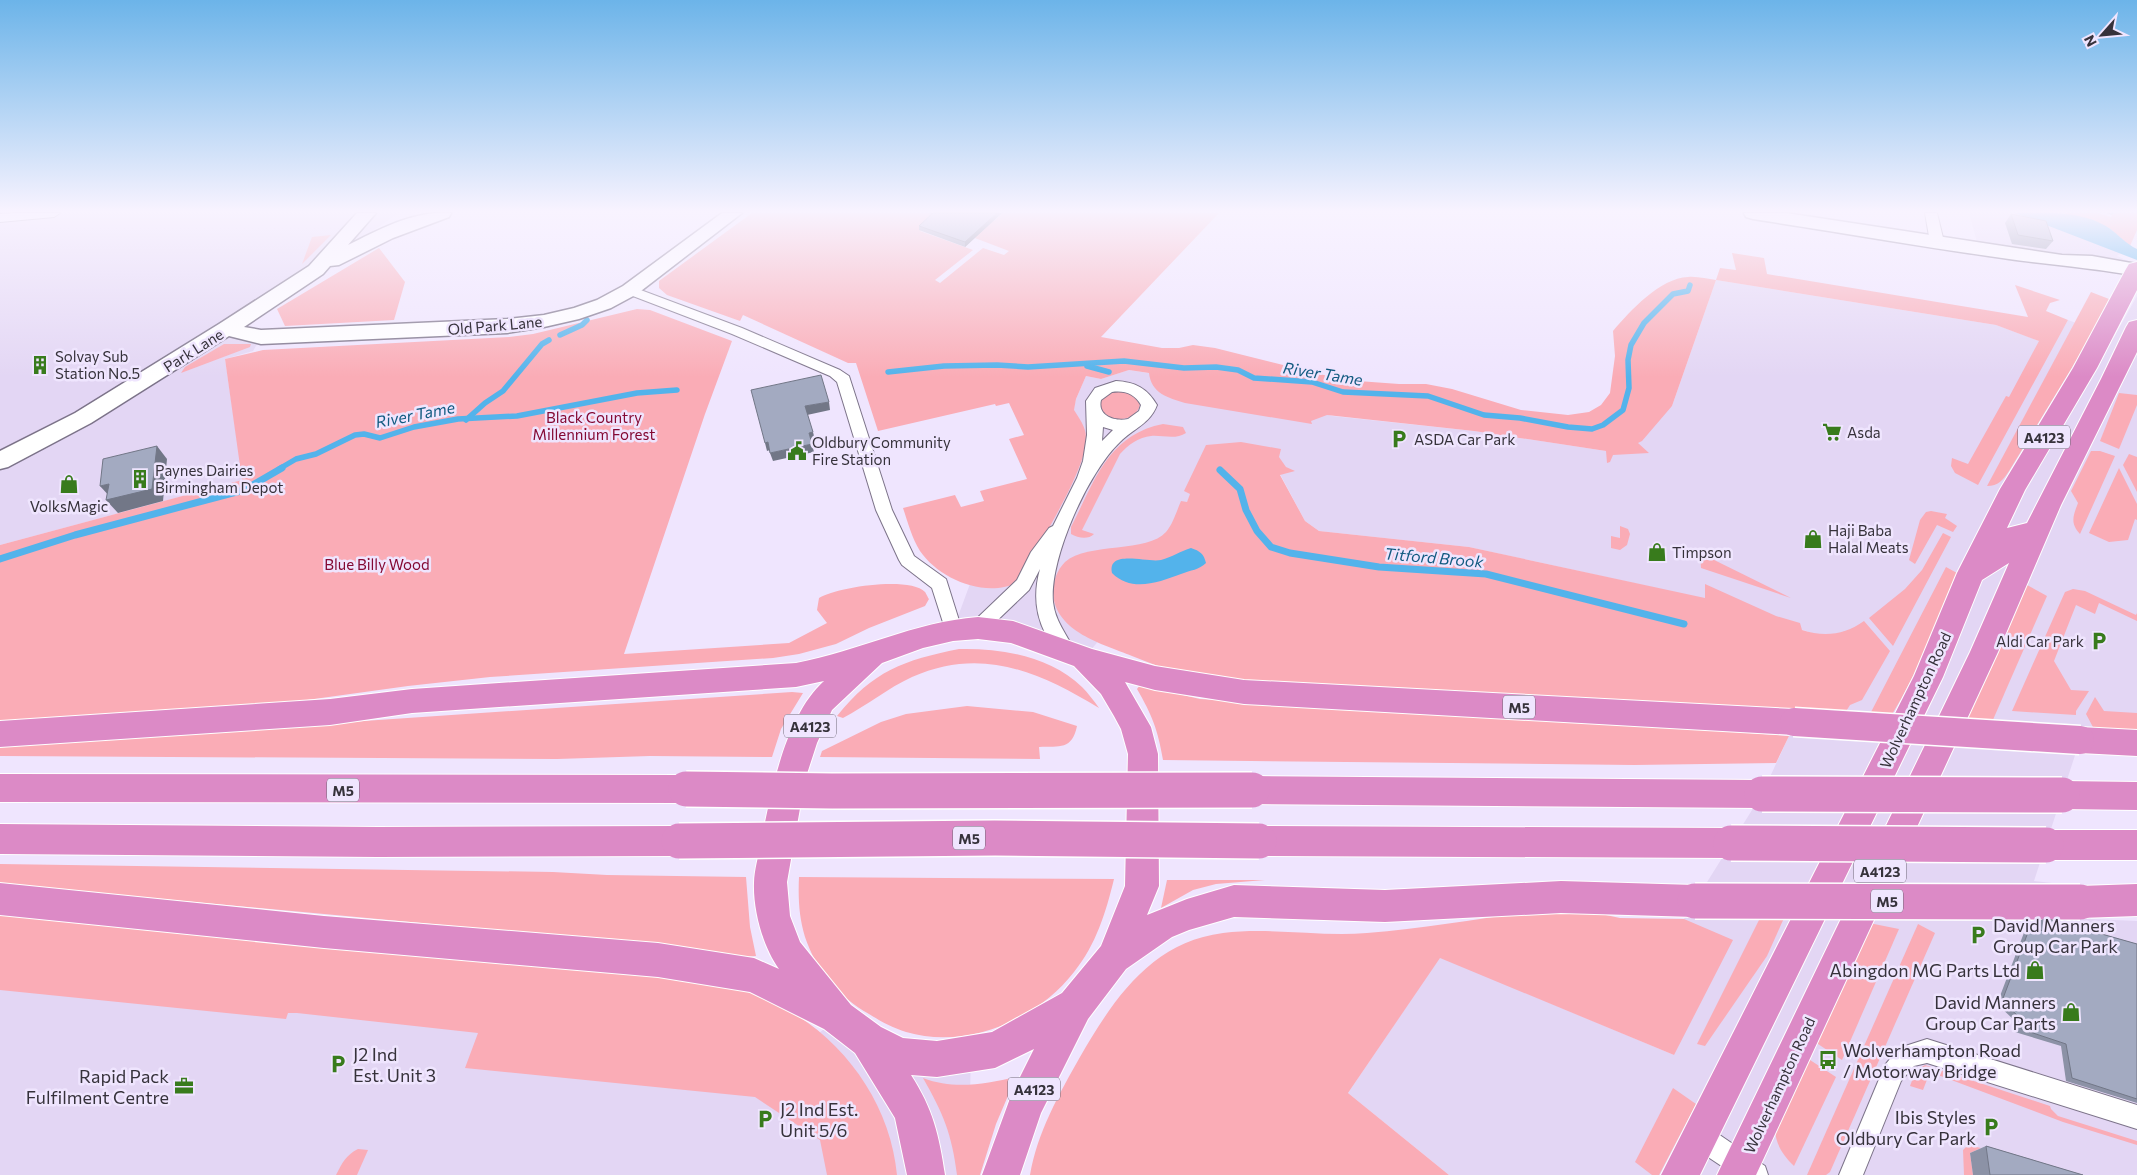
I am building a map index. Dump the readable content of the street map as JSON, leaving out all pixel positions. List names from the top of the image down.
{
  "streets": {
    "highway": ["A4123", "Wolverhampton Road", "M5"],
    "main road": ["Old Park Lane", "Park Lane"]
  },
  "crossings": [
    ["Old Park Lane", "Park Lane"],
    ["A4123", "M5"]
  ],
  "water": ["River Tame", "Titford Brook"],
  "parks": ["Black Country Millennium Forest", "Blue Billy Wood"],
  "places": {
    "building": ["Solvay Sub Station No.5", "Paynes Dairies Birmingham Depot"],
    "supermarket": ["Asda"],
    "parking": [
      "ASDA Car Park",
      "Aldi Car Park",
      "David Manners Group Car Park",
      "J2 Ind Est. Unit 3",
      "J2 Ind Est. Unit 5/6",
      "Ibis Styles Oldbury Car Park"
    ],
    "public building": ["Oldbury Community Fire Station"],
    "shop": [
      "VolksMagic",
      "Haji Baba Halal Meats",
      "Timpson",
      "Abingdon MG Parts Ltd",
      "David Manners Group Car Parts"
    ],
    "bus stop": ["Wolverhampton Road / Motorway Bridge"],
    "office": ["Rapid Pack Fulfilment Centre"]
  },
  "north": "bottom left"
}
